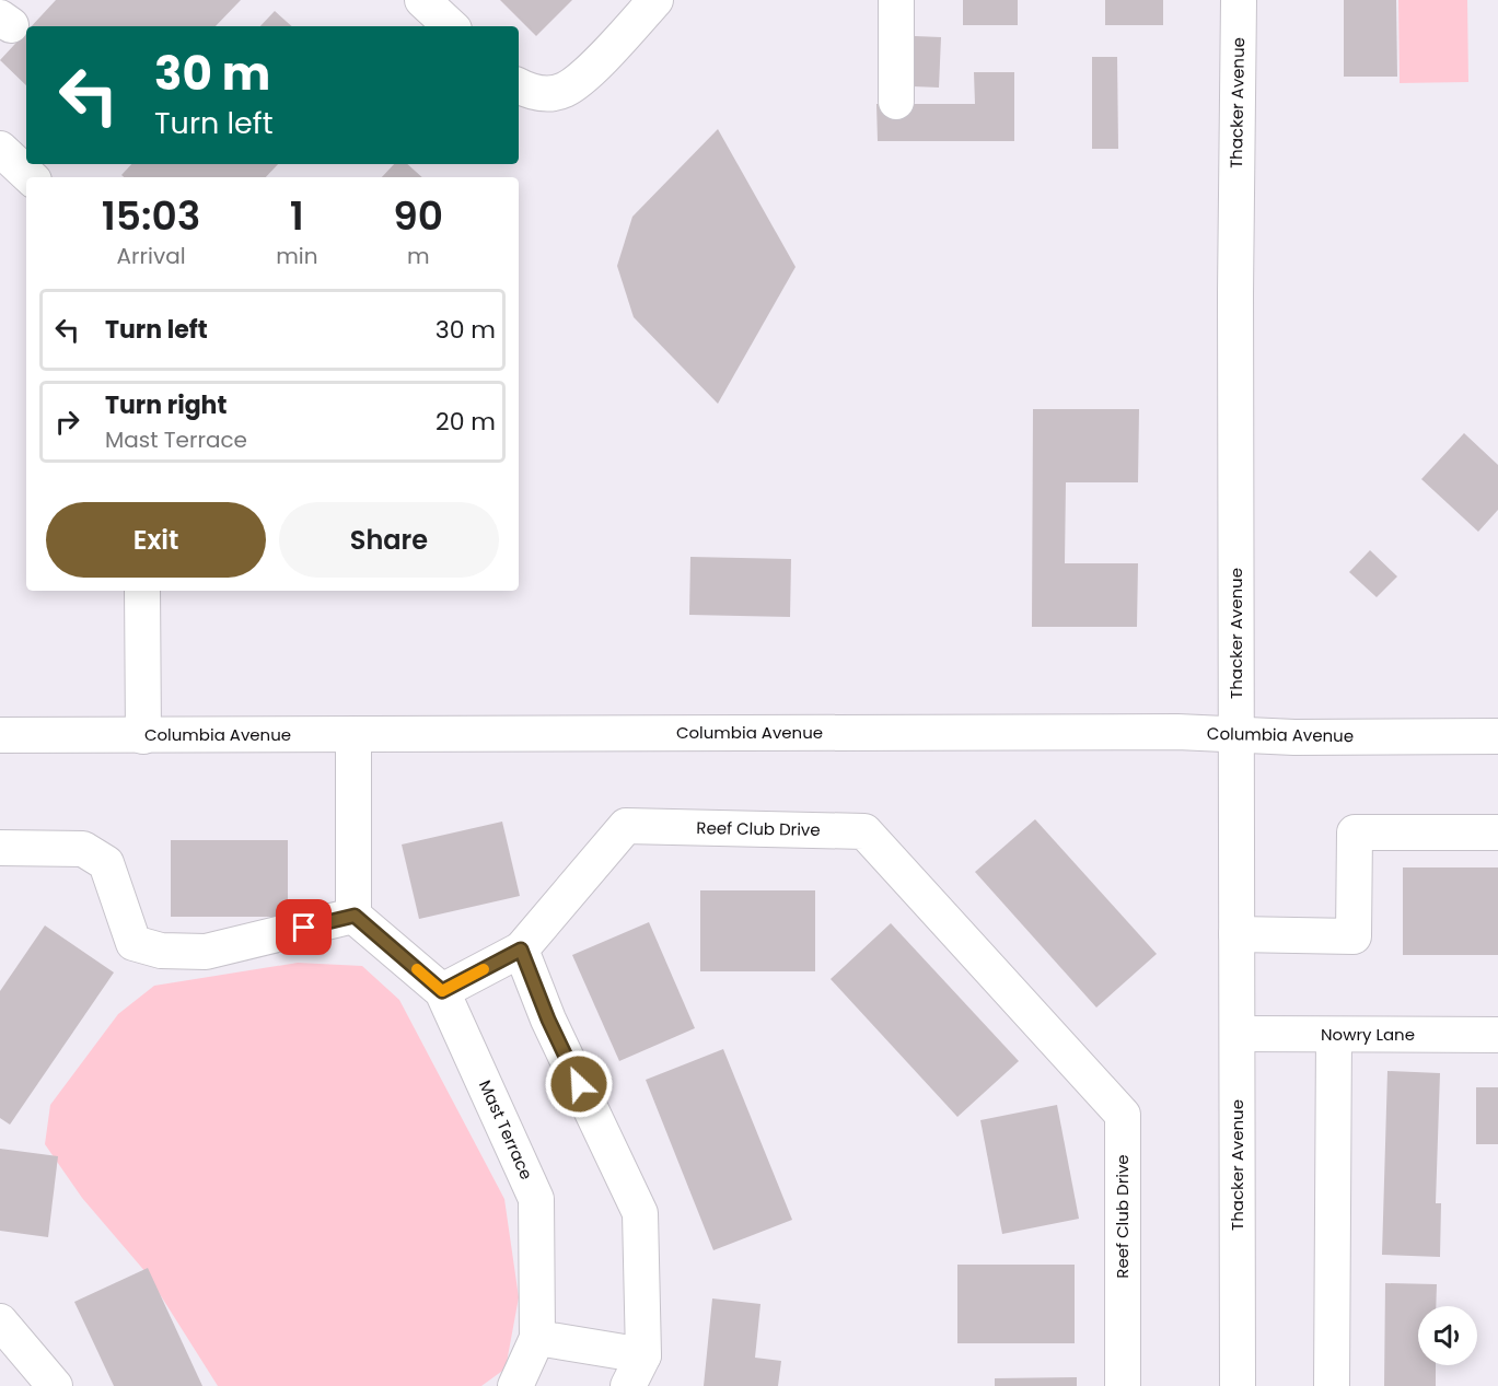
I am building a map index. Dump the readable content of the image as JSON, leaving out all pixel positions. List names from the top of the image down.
{
  "streets": {
    "street": [
      "Thacker Avenue",
      "Columbia Avenue",
      "Reef Club Drive",
      "Nowry Lane",
      "Mast Terrace"
    ]
  },
  "crossings": [
    ["Thacker Avenue", "Columbia Avenue"],
    ["Thacker Avenue", "Nowry Lane"]
  ],
  "page": {
    "turn": ["30 m", "Turn left"],
    "eta": [
      "15:03",
      "Arrival",
      "1",
      "min",
      "90",
      "m"
    ],
    "list": [
      {
        "name": "Turn left",
        "value": "30 m"
      },
      {
        "name": "Turn right",
        "note": "Mast Terrace",
        "value": "20 m"
      }
    ],
    "buttons": ["Exit", "Share"]
  }
}
